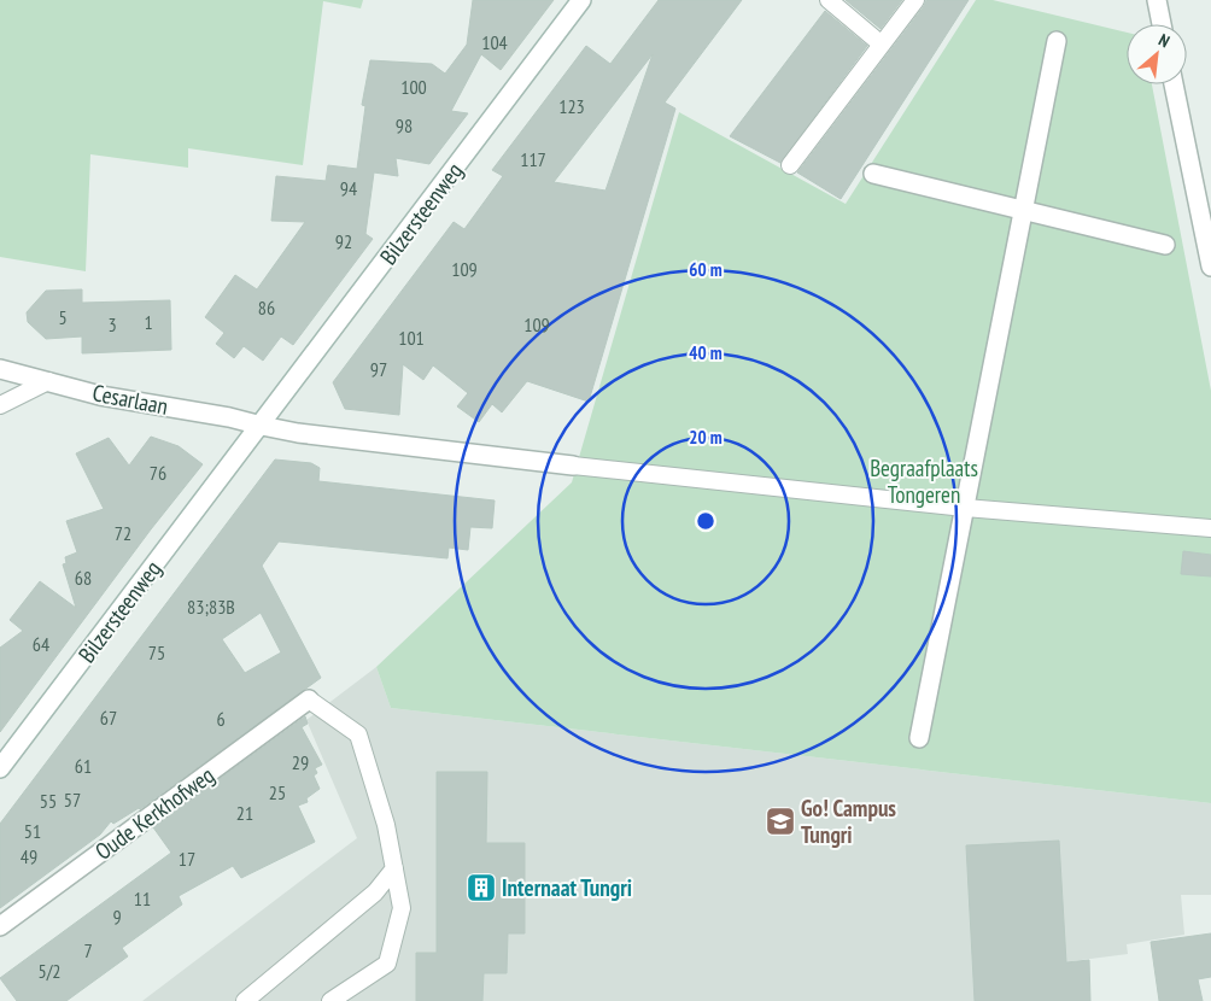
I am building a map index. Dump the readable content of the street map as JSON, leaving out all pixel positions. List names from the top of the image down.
{
  "streets": {
    "street": ["Bilzersteenweg", "Cesarlaan", "Oude Kerkhofweg"]
  },
  "crossings": [
    ["Bilzersteenweg", "Cesarlaan"]
  ],
  "parks": ["Begraafplaats Tongeren"],
  "places": {
    "school or university": ["Go! Campus Tungri"],
    "building": ["Internaat Tungri"]
  },
  "house_numbers": [
    "104",
    "100",
    "123",
    "98",
    "117",
    "94",
    "92",
    "109",
    "86",
    "5",
    "1",
    "3",
    "109",
    "101",
    "97",
    "76",
    "72",
    "68",
    "83;83B",
    "64",
    "75",
    "67",
    "6",
    "29",
    "61",
    "25",
    "57",
    "55",
    "21",
    "51",
    "49",
    "17",
    "11",
    "9",
    "7",
    "5/2"
  ],
  "north": "top right",
  "rings": ["60 m", "40 m", "20 m"]
}
